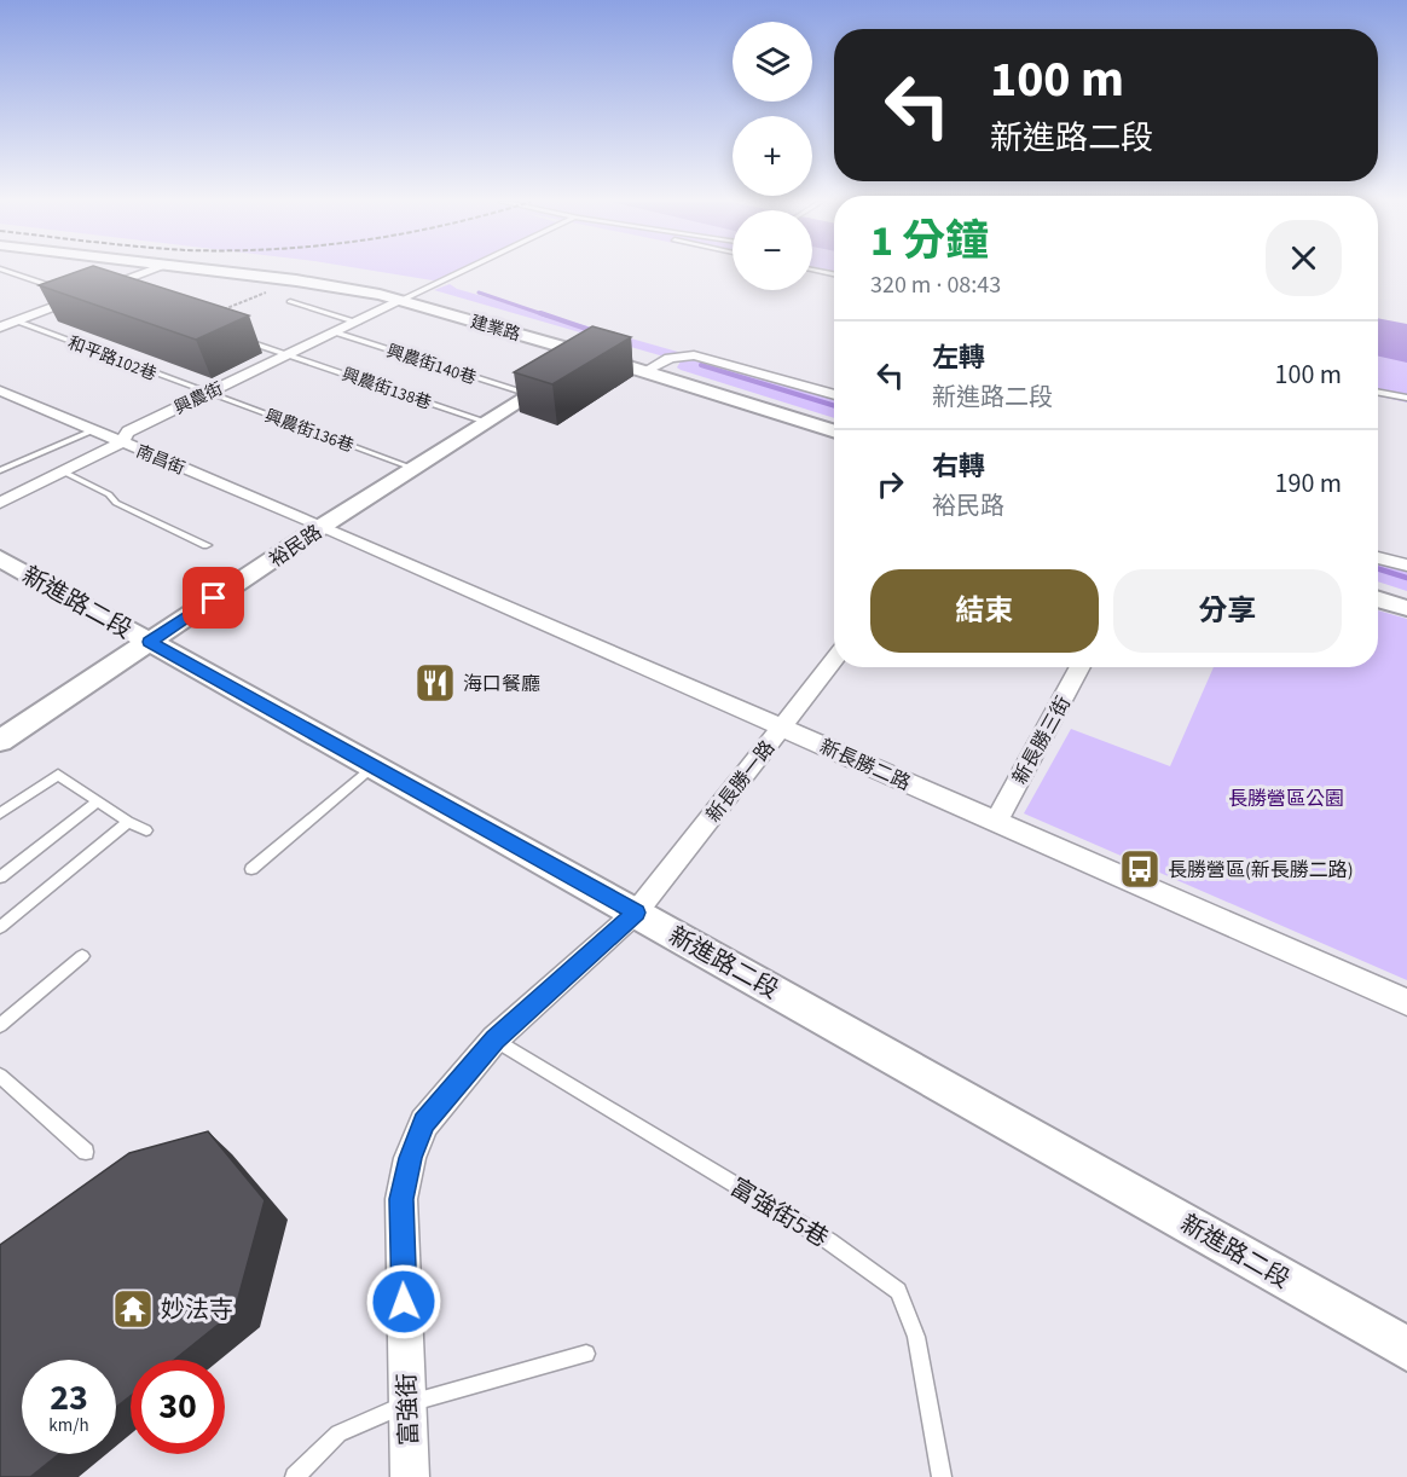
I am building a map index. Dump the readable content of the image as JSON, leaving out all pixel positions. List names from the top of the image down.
{
  "streets": {
    "street": [
      "建業路",
      "興農街",
      "南昌街",
      "裕民路",
      "新進路二段",
      "新長勝三街",
      "新長勝二路",
      "新長勝一路",
      "富強街"
    ],
    "lane": [
      "和平路102巷",
      "興農街140巷",
      "興農街138巷",
      "興農街136巷",
      "富強街5巷"
    ]
  },
  "crossings": [
    ["建業路", "興農街"],
    ["建業路", "裕民路"],
    ["和平路102巷", "興農街"],
    ["和平路102巷", "興農街136巷"],
    ["興農街140巷", "興農街"],
    ["興農街140巷", "裕民路"],
    ["興農街138巷", "興農街"],
    ["興農街138巷", "裕民路"],
    ["興農街", "興農街136巷"],
    ["興農街", "南昌街"],
    ["興農街136巷", "裕民路"],
    ["南昌街", "裕民路"],
    ["南昌街", "新長勝二路"],
    ["裕民路", "新進路二段"],
    ["裕民路", "新長勝二路"],
    ["新進路二段", "新長勝一路"],
    ["新進路二段", "富強街"],
    ["新長勝三街", "新長勝二路"],
    ["新長勝二路", "新長勝一路"],
    ["新長勝一路", "富強街"],
    ["富強街5巷", "富強街"]
  ],
  "parks": ["長勝營區公園"],
  "places": {
    "restaurant": ["海口餐廳"],
    "bus stop": ["長勝營區(新長勝二路)"],
    "temple": ["妙法寺"]
  },
  "page": {
    "map_buttons": ["+", "−"],
    "turn": ["100 m", "新進路二段"],
    "heading": ["1 分鐘", "320 m · 08:43"],
    "list": [
      {
        "name": "左轉",
        "note": "新進路二段",
        "value": "100 m"
      },
      {
        "name": "右轉",
        "note": "裕民路",
        "value": "190 m"
      }
    ],
    "buttons": ["結束", "分享"],
    "speed": "23 km/h",
    "limit": "30"
  }
}
